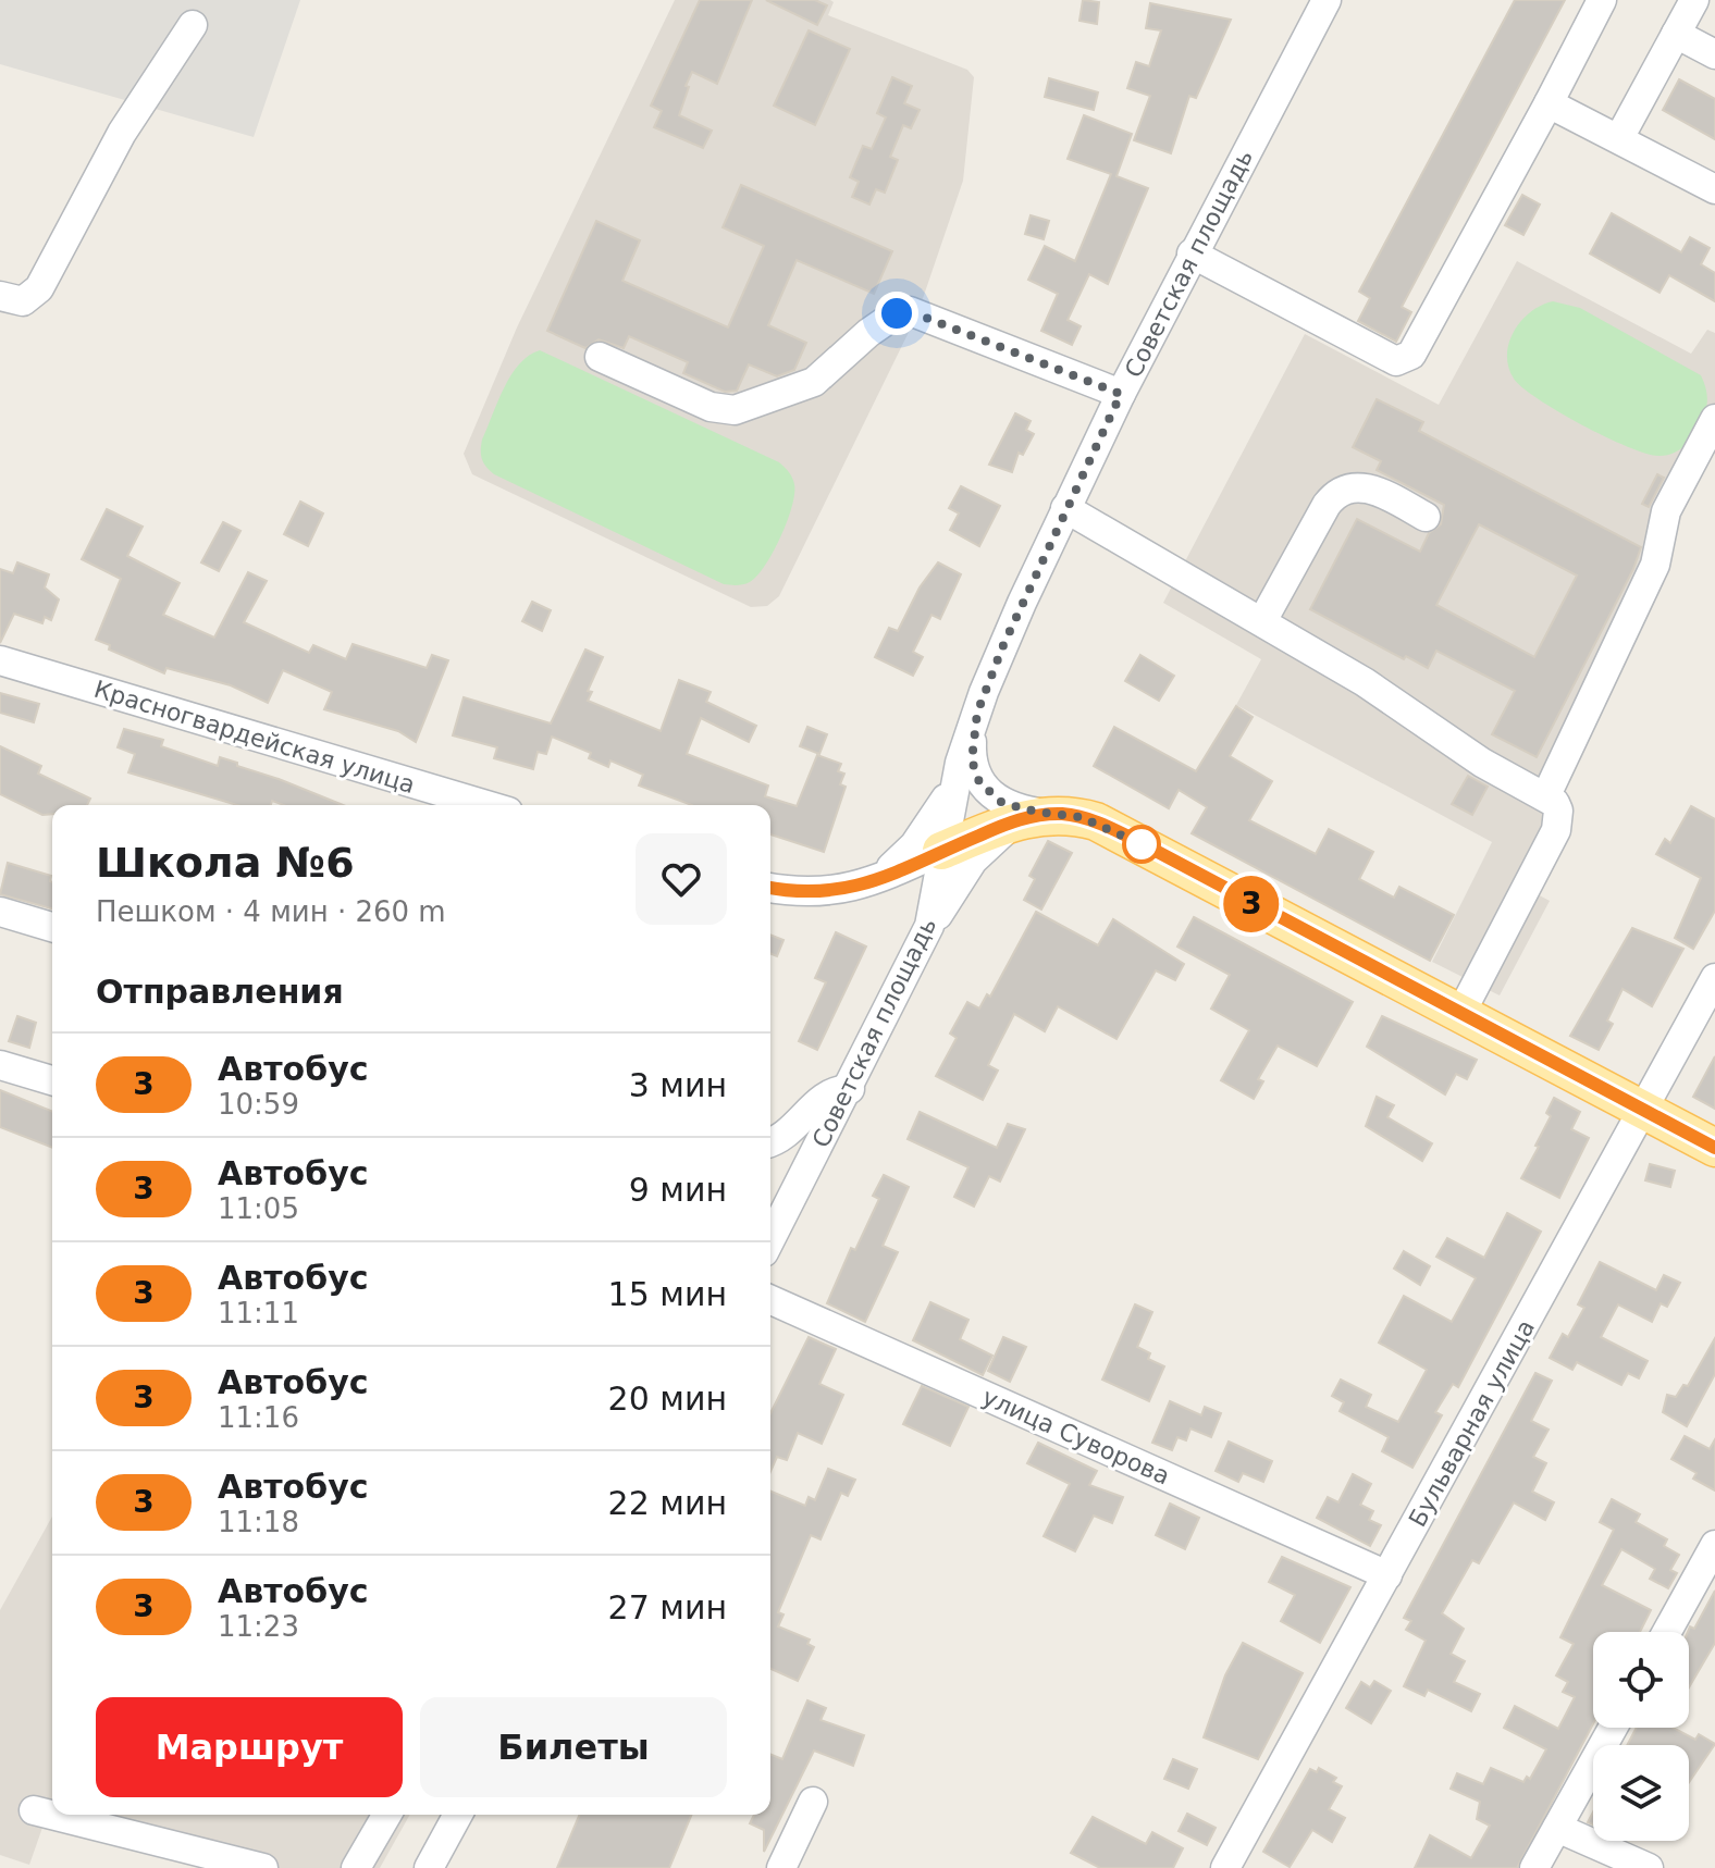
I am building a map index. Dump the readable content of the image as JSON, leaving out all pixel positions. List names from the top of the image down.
{
  "streets": {
    "street": [
      "Советская площадь",
      "Красногвардейская улица",
      "Бульварная улица",
      "улица Суворова"
    ]
  },
  "crossings": [
    ["Бульварная улица", "улица Суворова"]
  ],
  "lines": ["bus line 3"],
  "page": {
    "on_map": "3",
    "heading": [
      ["Школа №6", "Пешком · 4 мин · 260 m"],
      "Отправления"
    ],
    "list": [
      {
        "mark": "3",
        "name": "Автобус",
        "note": "10:59",
        "value": "3 мин"
      },
      {
        "mark": "3",
        "name": "Автобус",
        "note": "11:05",
        "value": "9 мин"
      },
      {
        "mark": "3",
        "name": "Автобус",
        "note": "11:11",
        "value": "15 мин"
      },
      {
        "mark": "3",
        "name": "Автобус",
        "note": "11:16",
        "value": "20 мин"
      },
      {
        "mark": "3",
        "name": "Автобус",
        "note": "11:18",
        "value": "22 мин"
      },
      {
        "mark": "3",
        "name": "Автобус",
        "note": "11:23",
        "value": "27 мин"
      }
    ],
    "buttons": ["Маршрут", "Билеты"]
  }
}
